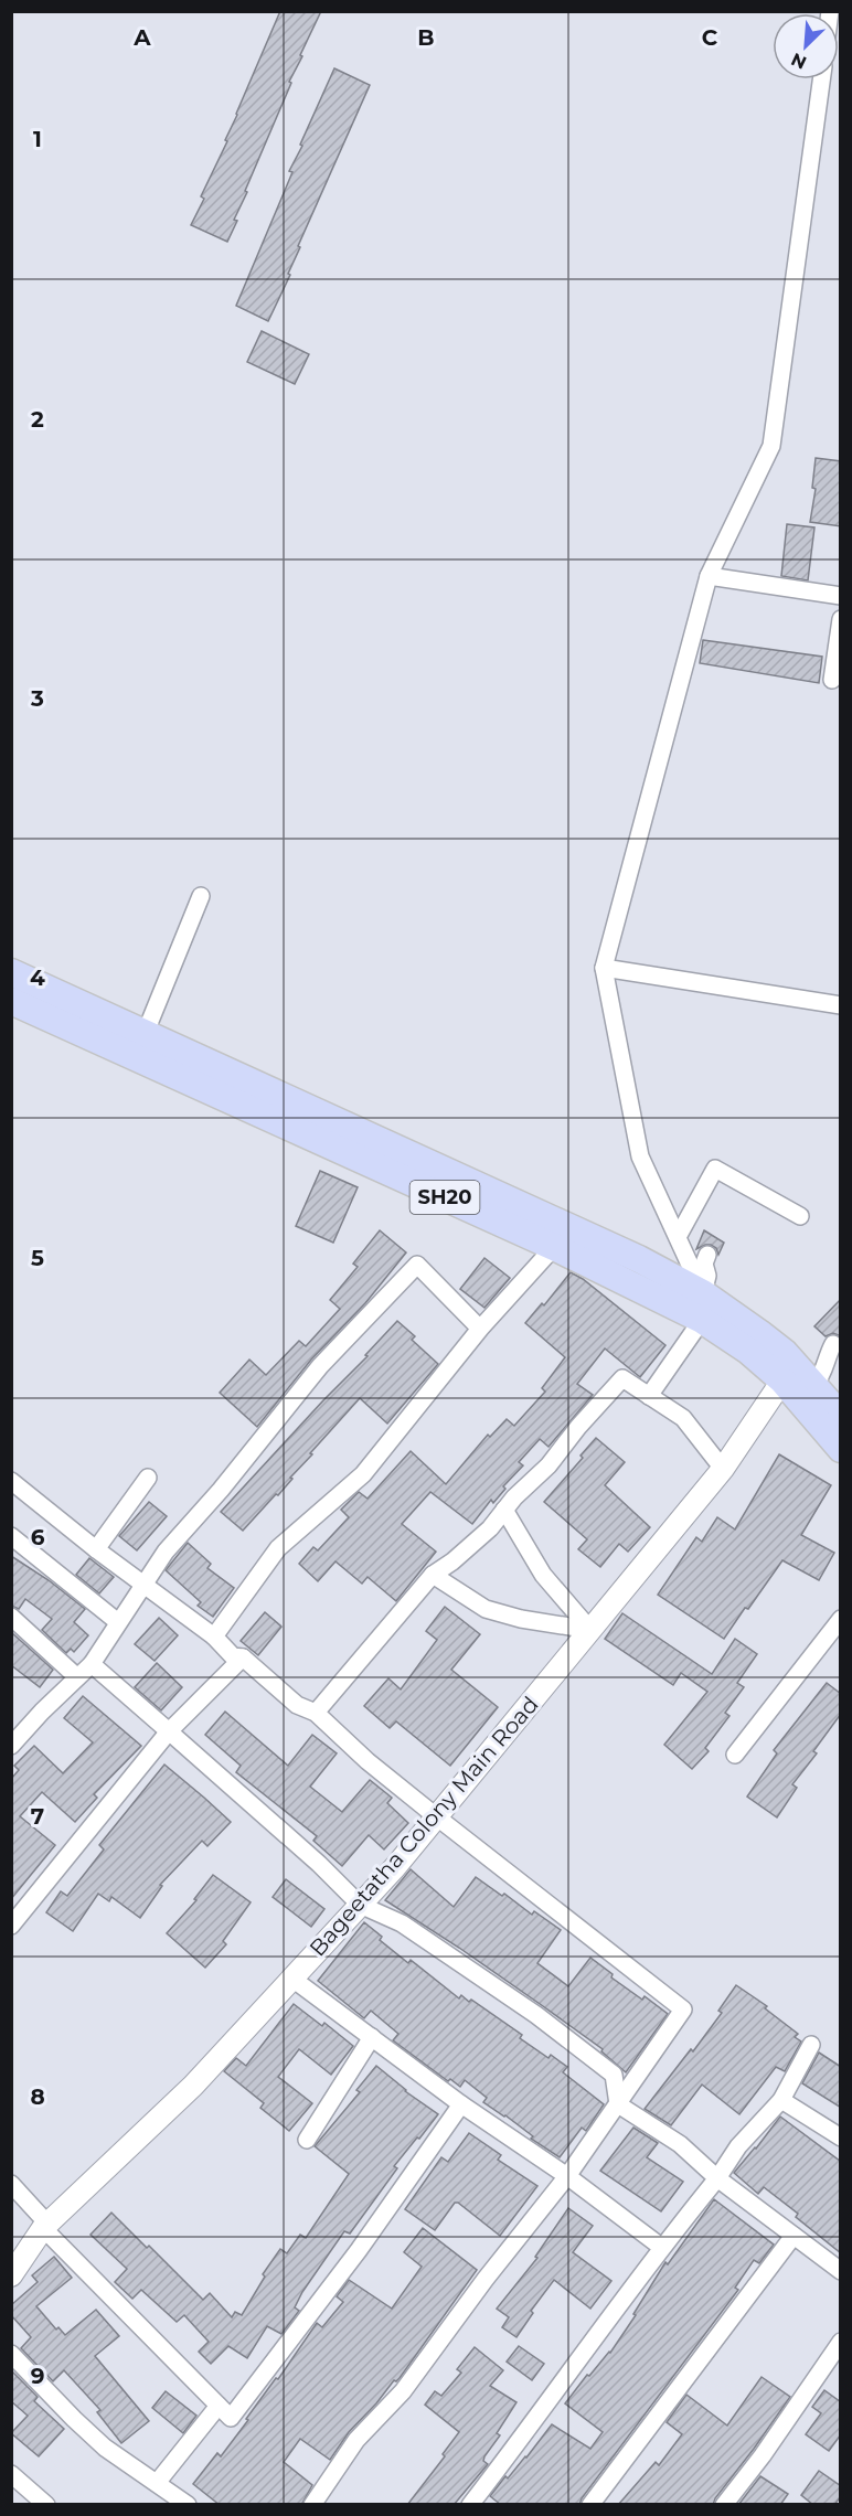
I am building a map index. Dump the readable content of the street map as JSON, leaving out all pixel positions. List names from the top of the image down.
{
  "streets": {
    "main road": ["SH20"],
    "street": ["Bageetatha Colony Main Road"]
  },
  "crossings": [
    ["SH20", "Bageetatha Colony Main Road"]
  ],
  "north": "bottom left",
  "grid": {
    "columns": ["A", "B", "C"],
    "rows": [
      "1",
      "2",
      "3",
      "4",
      "5",
      "6",
      "7",
      "8",
      "9"
    ]
  }
}
